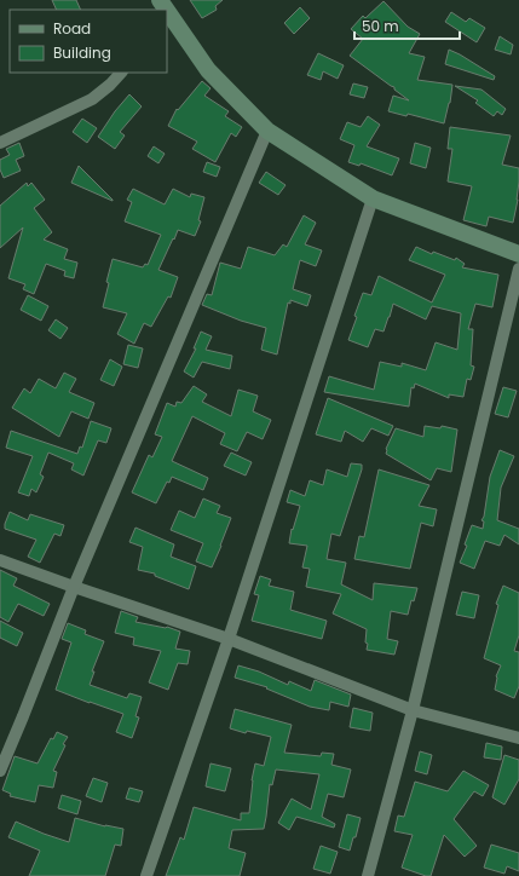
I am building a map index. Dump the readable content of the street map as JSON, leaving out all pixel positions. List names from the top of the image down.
{
  "legend": ["Road", "Building"],
  "scale_bar": "50 m"
}
